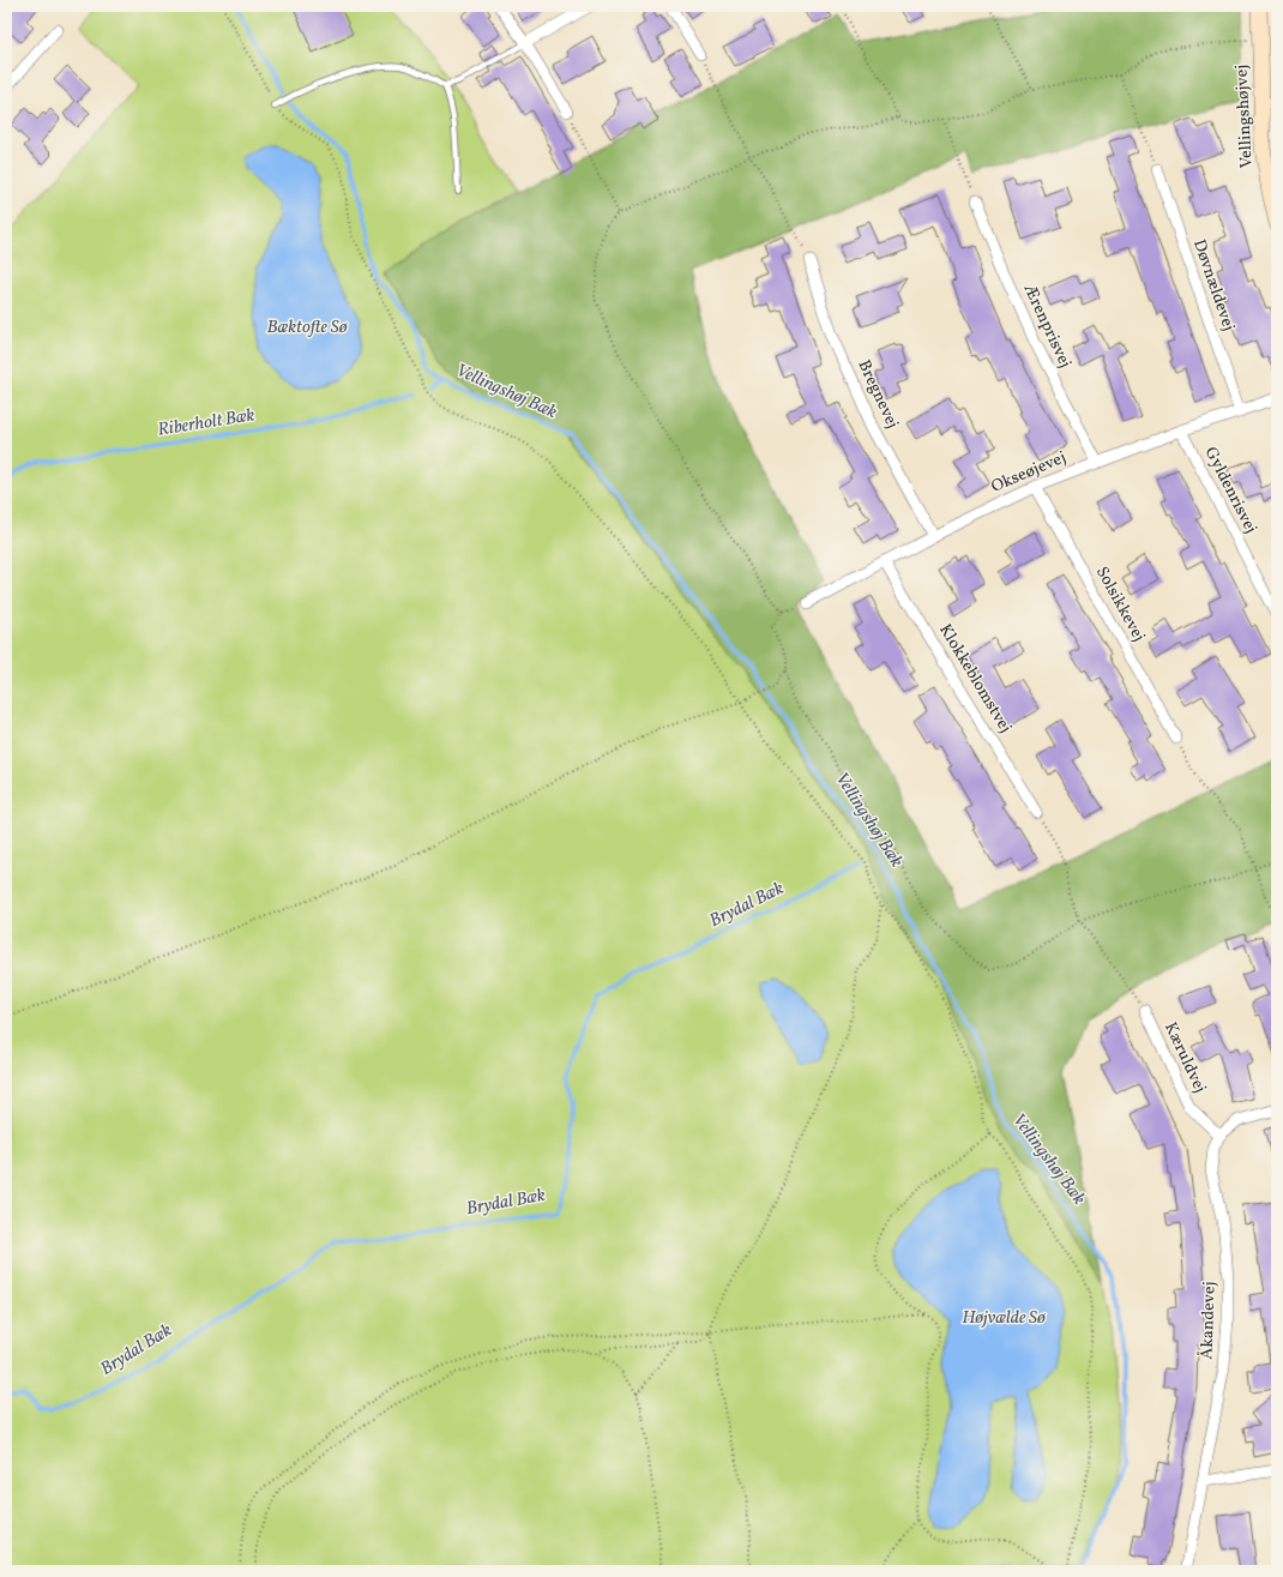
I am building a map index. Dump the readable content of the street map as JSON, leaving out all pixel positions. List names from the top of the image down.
{
  "streets": {
    "street": [
      "Vellingshøjvej",
      "Døvnældevej",
      "Ærenprisvej",
      "Bregnevej",
      "Okseøjevej",
      "Gyldenrisvej",
      "Solsikkevej",
      "Klokkeblomstvej",
      "Kæruldvej",
      "Åkandevej"
    ]
  },
  "crossings": [
    ["Døvnældevej", "Okseøjevej"],
    ["Ærenprisvej", "Okseøjevej"],
    ["Bregnevej", "Okseøjevej"],
    ["Okseøjevej", "Gyldenrisvej"],
    ["Okseøjevej", "Solsikkevej"],
    ["Okseøjevej", "Klokkeblomstvej"],
    ["Kæruldvej", "Åkandevej"]
  ],
  "water": [
    "Bæktofte Sø",
    "Vellingshøj Bæk",
    "Riberholt Bæk",
    "Brydal Bæk",
    "Højvælde Sø"
  ]
}
